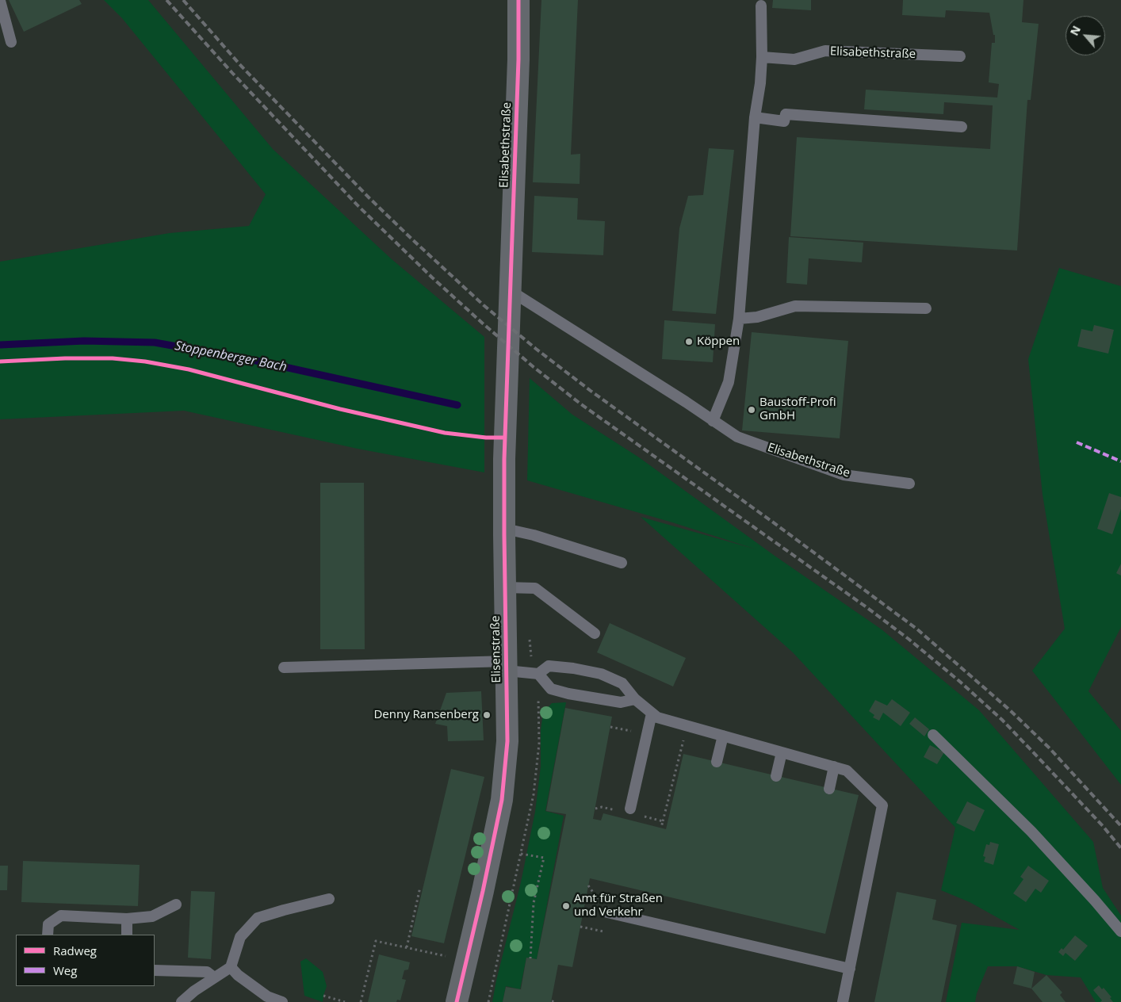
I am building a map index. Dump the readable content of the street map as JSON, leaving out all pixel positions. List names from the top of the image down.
{
  "streets": {
    "street": ["Elisabethstraße", "Elisenstraße"]
  },
  "crossings": [
    ["Elisabethstraße", "Elisenstraße"]
  ],
  "water": ["Stoppenberger Bach"],
  "places": [
    "Köppen",
    "Baustoff-Profi GmbH",
    "Denny Ransenberg",
    "Amt für Straßen und Verkehr"
  ],
  "legend": ["Radweg", "Weg"],
  "north": "top left"
}
